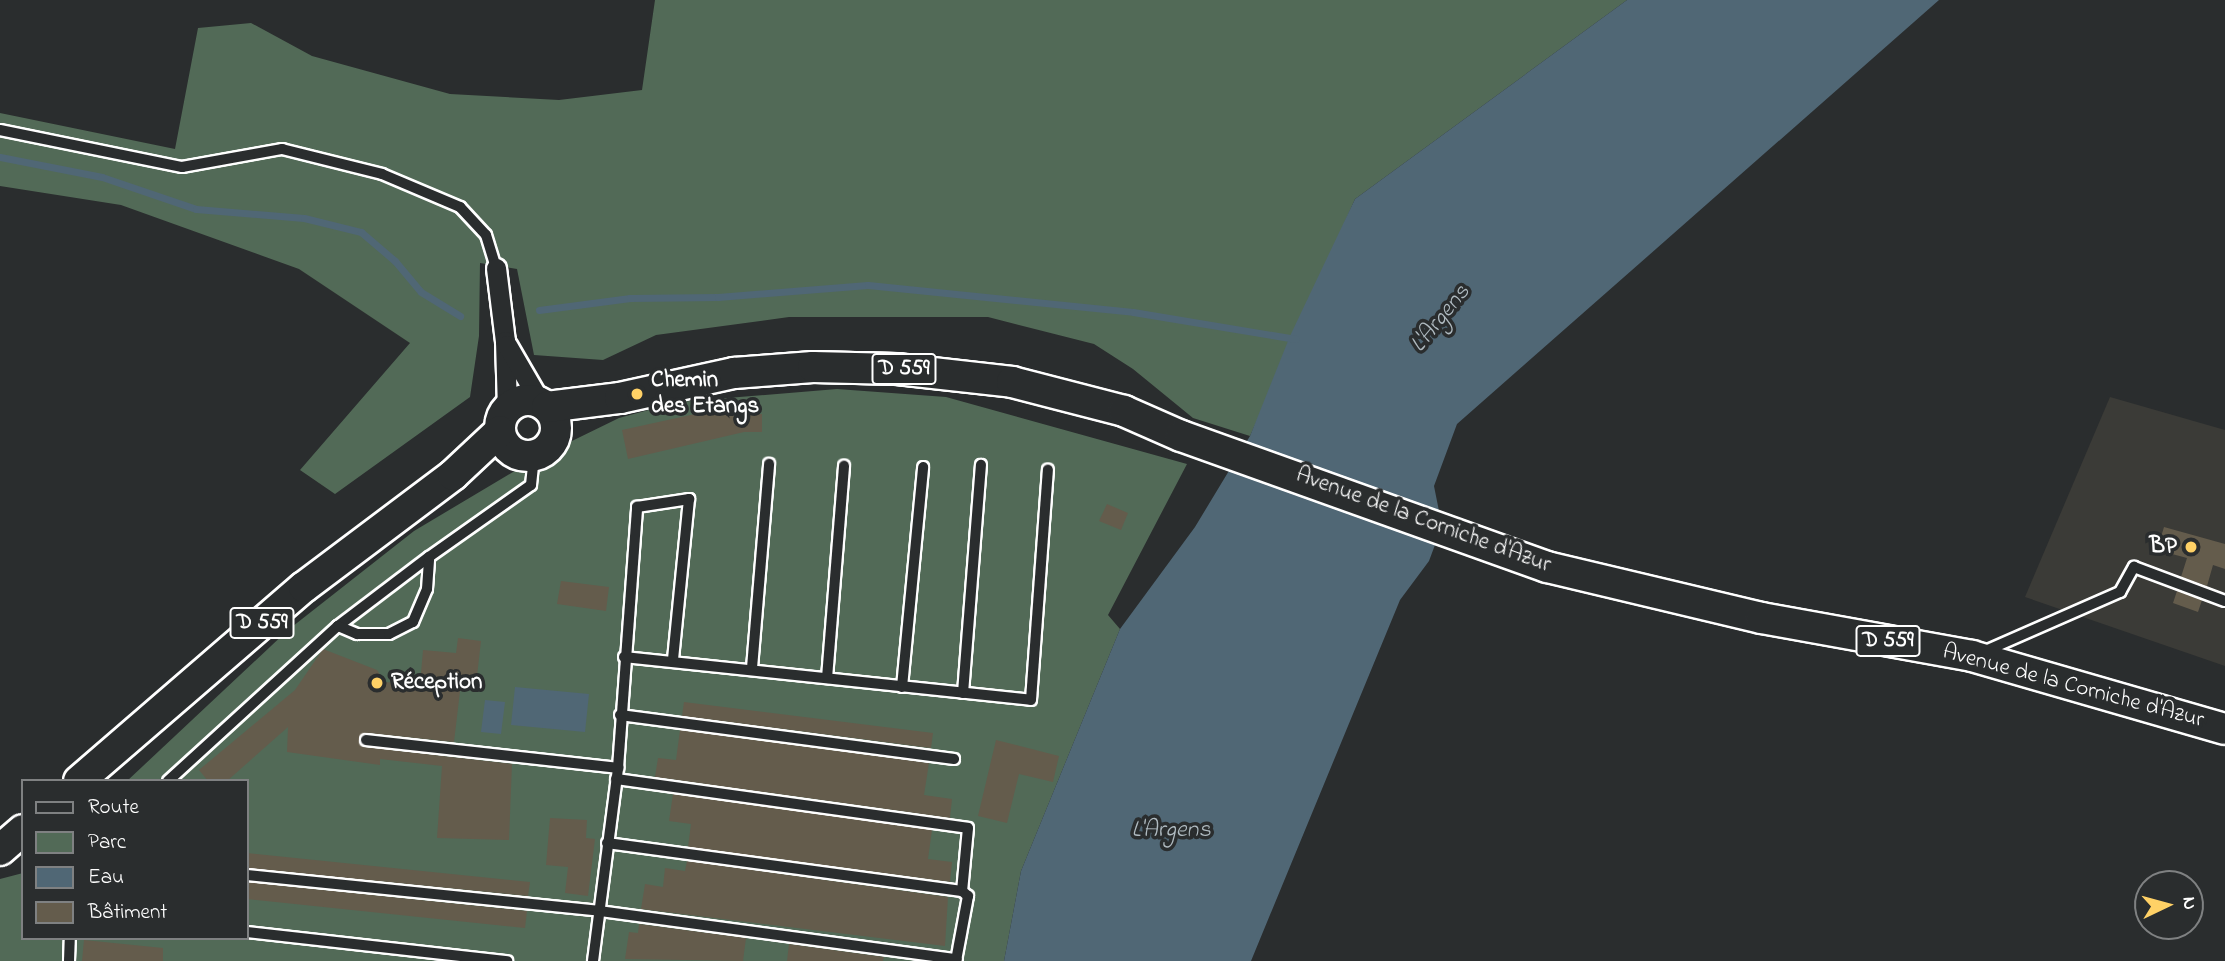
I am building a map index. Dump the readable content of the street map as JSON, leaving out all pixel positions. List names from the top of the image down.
{
  "streets": {
    "main road": ["D 559", "Avenue de la Corniche d'Azur"]
  },
  "water": ["L'Argens"],
  "places": ["Chemin des Etangs", "BP", "Réception"],
  "legend": [
    "Route",
    "Parc",
    "Eau",
    "Bâtiment"
  ],
  "north": "right"
}
